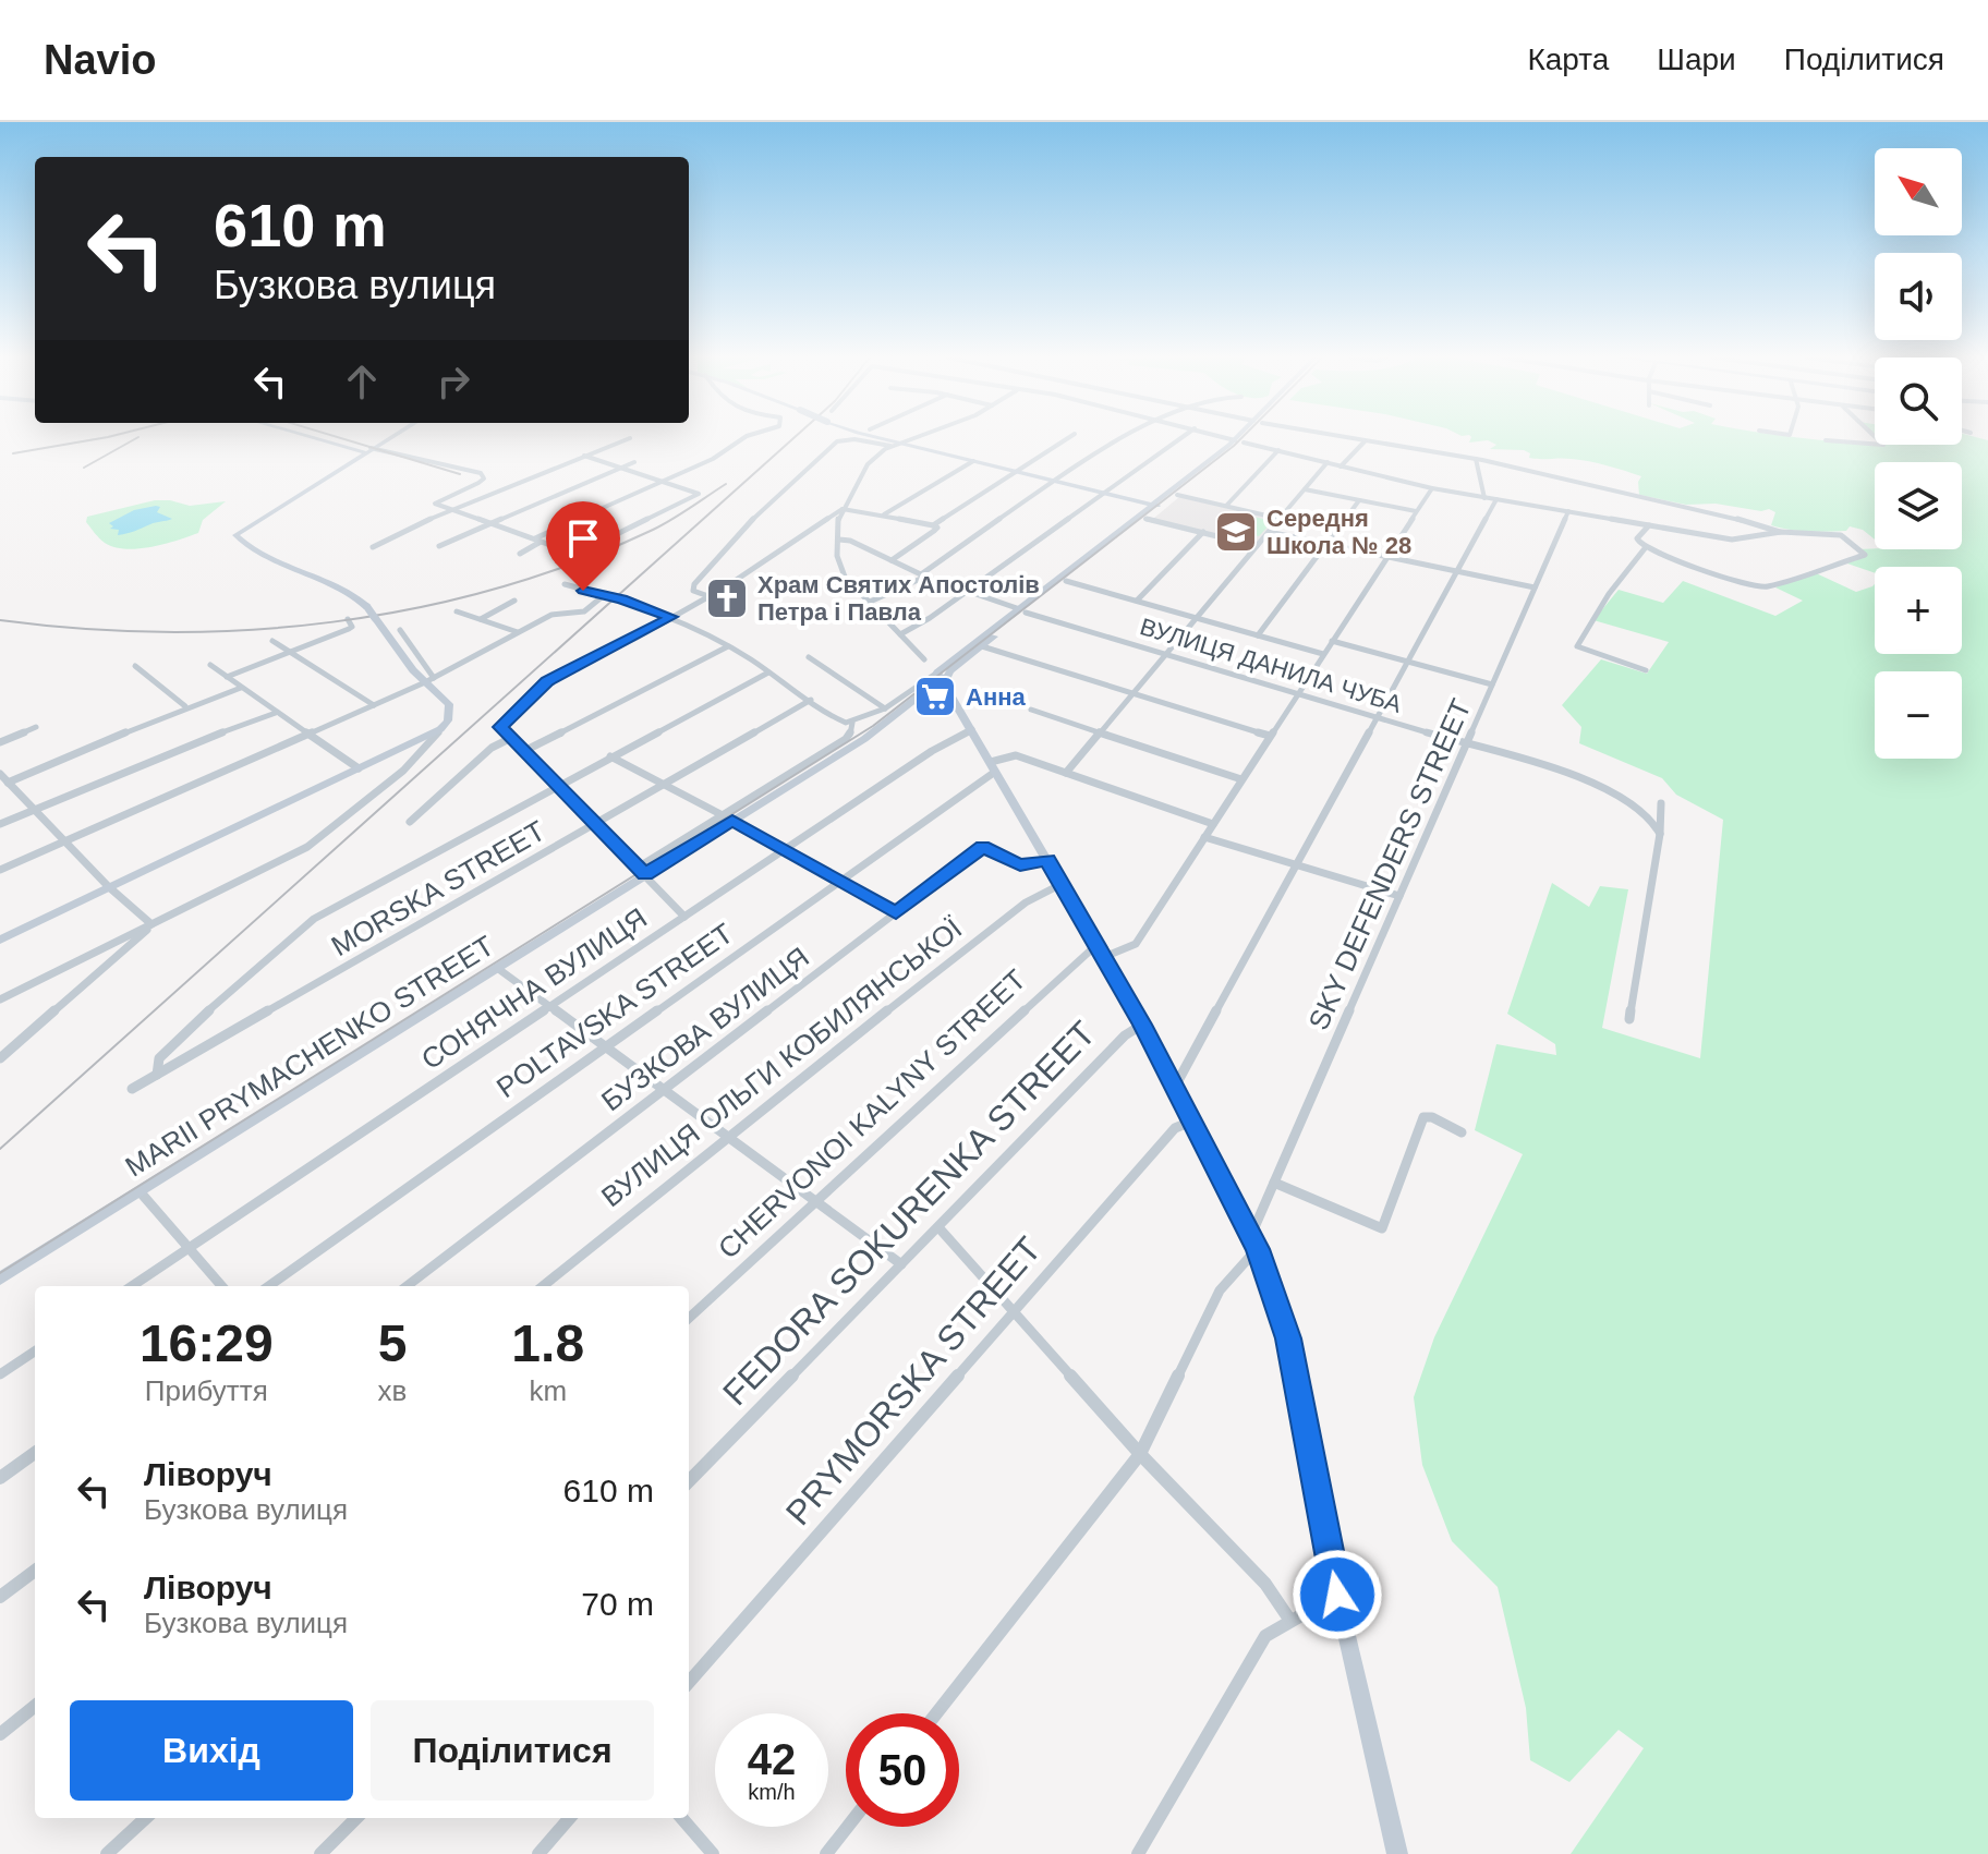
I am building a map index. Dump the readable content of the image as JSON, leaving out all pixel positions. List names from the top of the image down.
{
  "streets": {
    "main road": ["MARII PRYMACHENKO STREET"],
    "street": [
      "ВУЛИЦЯ ДАНИЛА ЧУБА",
      "SKY DEFENDERS STREET",
      "MORSKA STREET",
      "СОНЯЧНА ВУЛИЦЯ",
      "POLTAVSKA STREET",
      "БУЗКОВА ВУЛИЦЯ",
      "ВУЛИЦЯ ОЛЬГИ КОБИЛЯНСЬКОЇ",
      "CHERVONOI KALYNY STREET",
      "FEDORA SOKURENKA STREET",
      "PRYMORSKA STREET"
    ]
  },
  "crossings": [
    ["ВУЛИЦЯ ДАНИЛА ЧУБА", "SKY DEFENDERS STREET"],
    ["ВУЛИЦЯ ДАНИЛА ЧУБА", "CHERVONOI KALYNY STREET"]
  ],
  "places": {
    "school or university": ["Середня Школа № 28"],
    "church": ["Храм Святих Апостолів Петра і Павла"],
    "supermarket": ["Анна"]
  },
  "north": "top left",
  "page": {
    "header": "Navio",
    "nav": ["Карта", "Шари", "Поділитися"],
    "map_buttons": ["+", "−"],
    "turn": ["610 m", "Бузкова вулиця"],
    "eta": [
      "16:29",
      "Прибуття",
      "5",
      "хв",
      "1.8",
      "km"
    ],
    "list": [
      {
        "name": "Ліворуч",
        "note": "Бузкова вулиця",
        "value": "610 m"
      },
      {
        "name": "Ліворуч",
        "note": "Бузкова вулиця",
        "value": "70 m"
      }
    ],
    "buttons": ["Вихід", "Поділитися"],
    "speed": "42 km/h",
    "limit": "50"
  }
}
